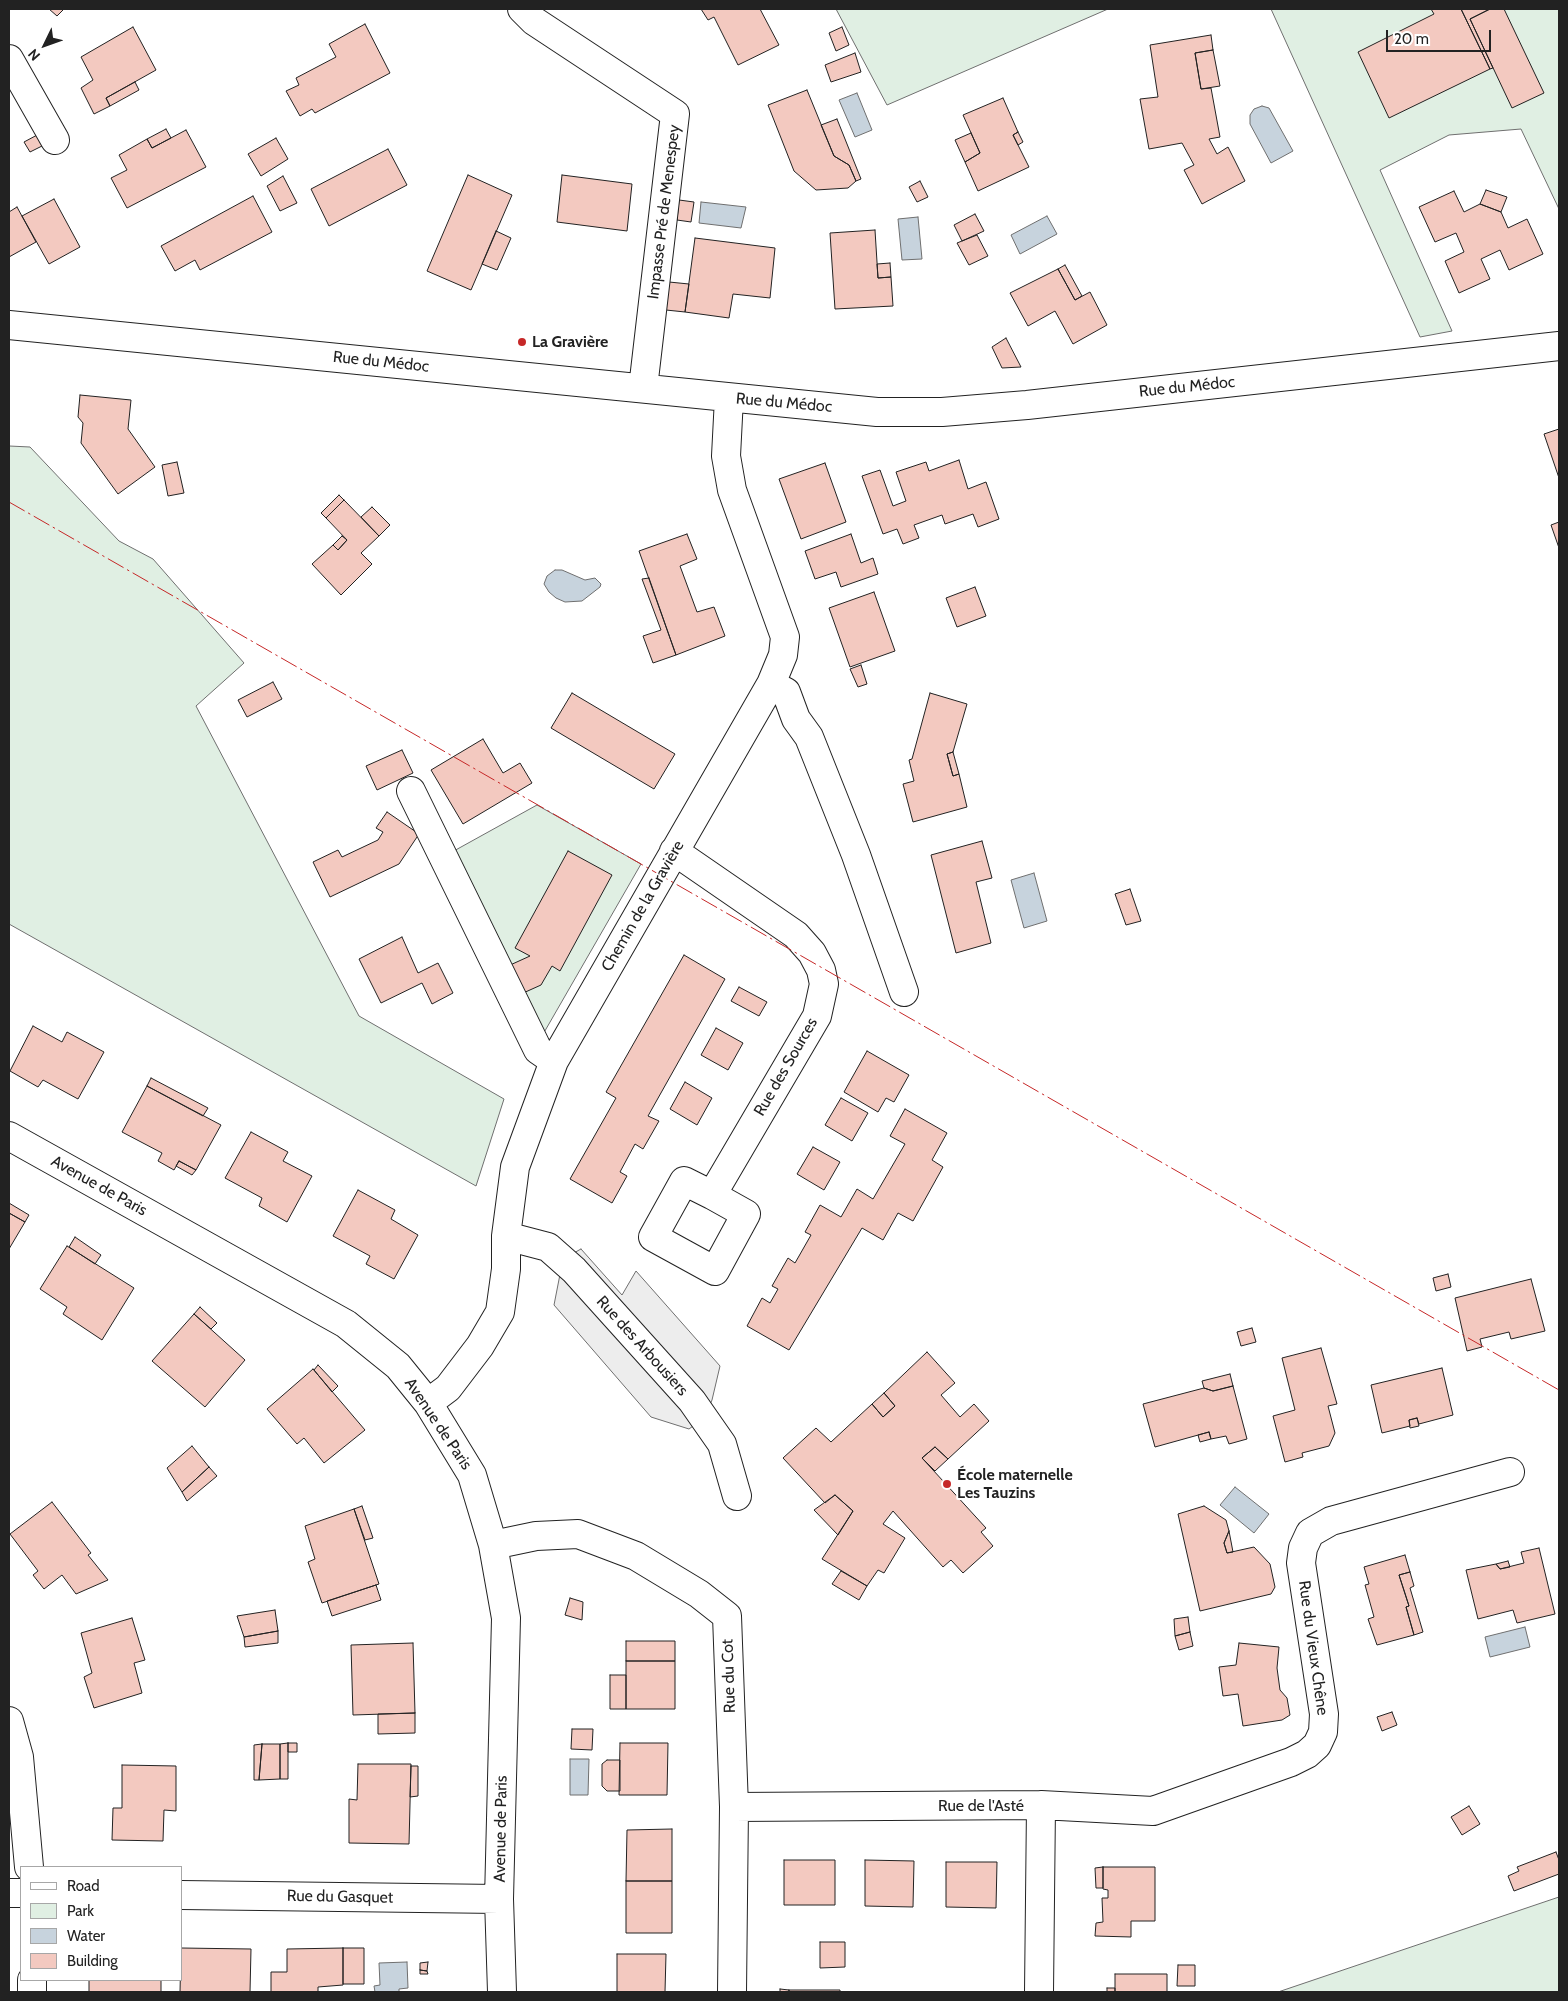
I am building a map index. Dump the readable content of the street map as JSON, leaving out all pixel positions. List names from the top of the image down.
{
  "streets": {
    "street": [
      "Impasse Pré de Menespey",
      "Rue du Médoc",
      "Chemin de la Gravière",
      "Rue des Sources",
      "Avenue de Paris",
      "Rue des Arbousiers",
      "Rue du Vieux Chêne",
      "Rue du Cot",
      "Rue de l'Asté",
      "Rue du Gasquet"
    ]
  },
  "crossings": [
    ["Impasse Pré de Menespey", "Rue du Médoc"],
    ["Rue du Médoc", "Chemin de la Gravière"],
    ["Chemin de la Gravière", "Rue des Sources"],
    ["Chemin de la Gravière", "Avenue de Paris"],
    ["Chemin de la Gravière", "Rue des Arbousiers"],
    ["Avenue de Paris", "Rue du Cot"],
    ["Avenue de Paris", "Rue du Gasquet"],
    ["Rue du Vieux Chêne", "Rue de l'Asté"],
    ["Rue du Cot", "Rue de l'Asté"]
  ],
  "places": ["La Gravière", "École maternelle Les Tauzins"],
  "legend": [
    "Road",
    "Park",
    "Water",
    "Building"
  ],
  "scale_bar": "20 m",
  "north": "bottom left"
}
